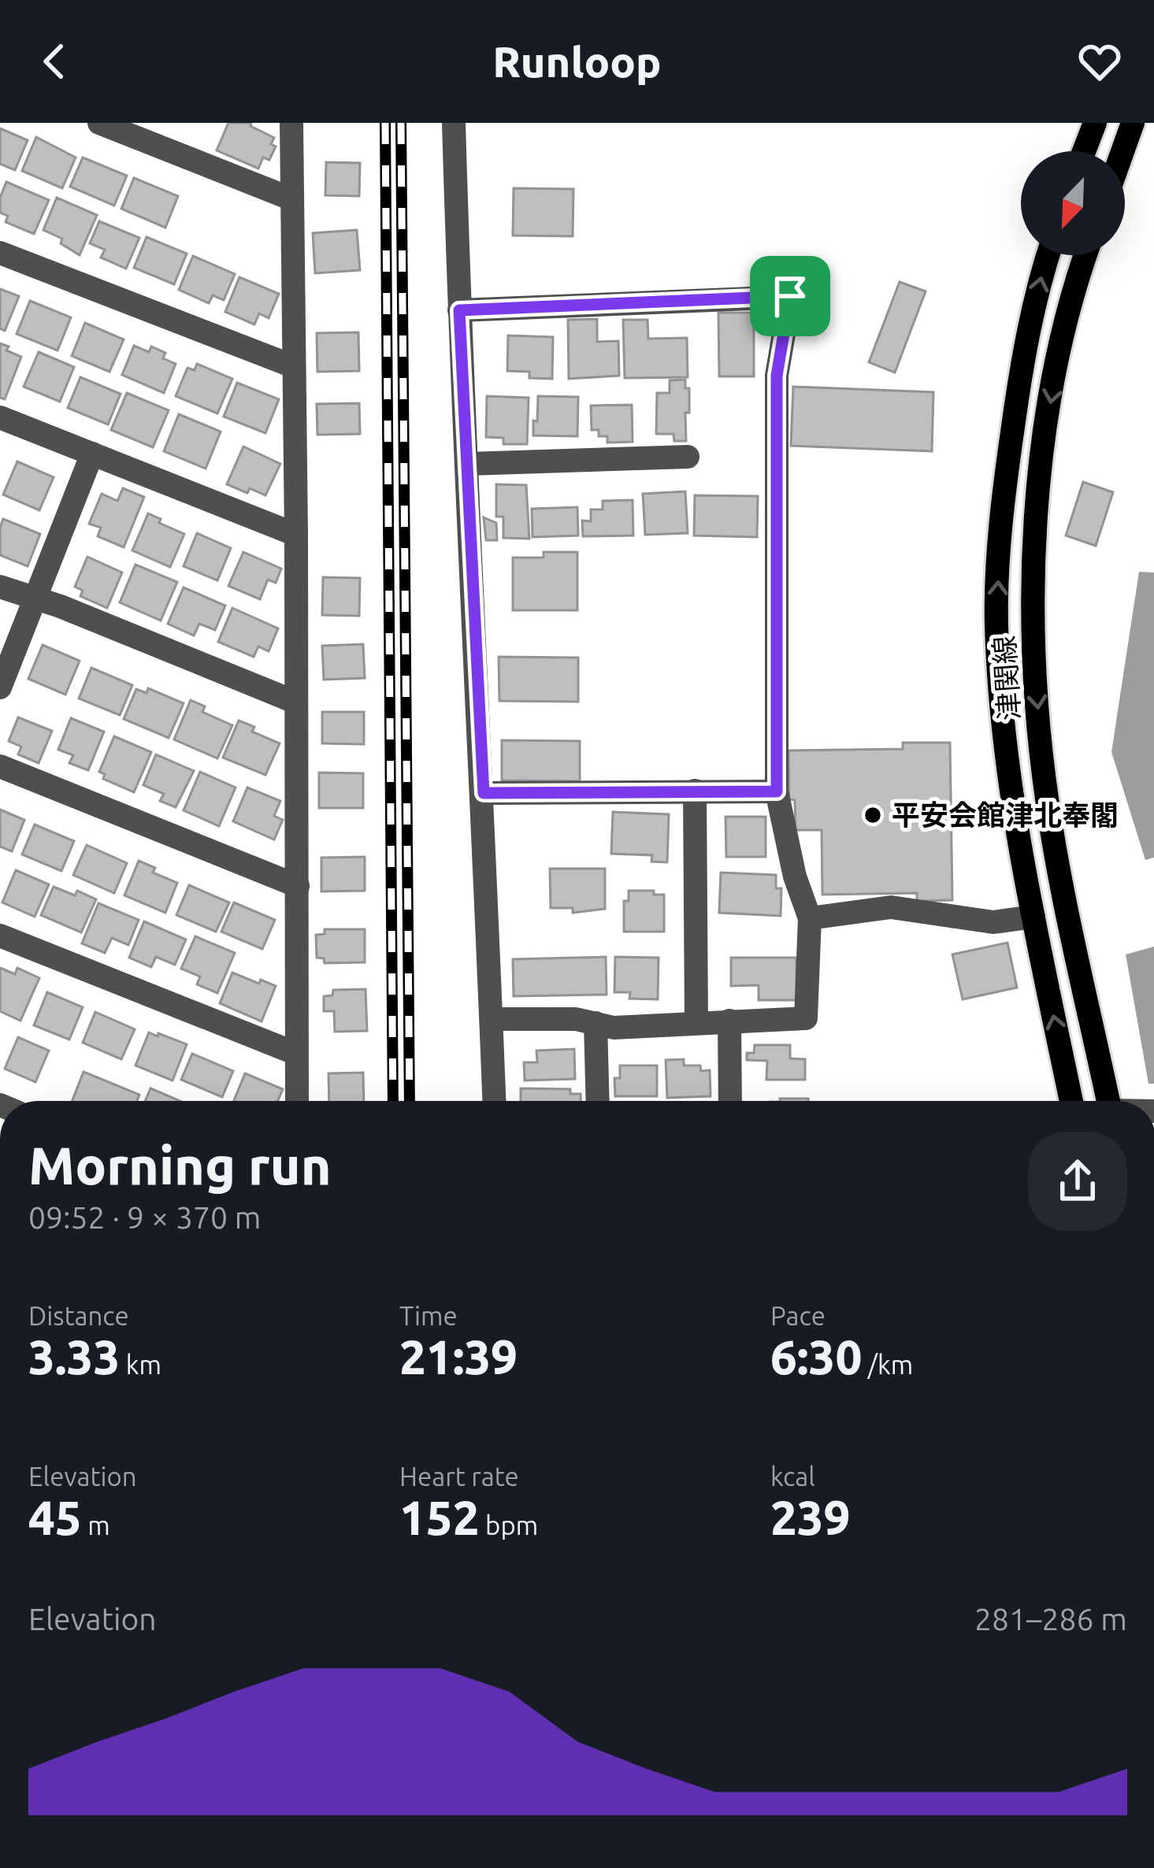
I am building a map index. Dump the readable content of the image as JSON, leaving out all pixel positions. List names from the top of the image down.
{
  "streets": {
    "main road": ["津関線"]
  },
  "places": ["平安会館津北奉閣"],
  "north": "bottom left",
  "page": {
    "header": "Runloop",
    "heading": ["Morning run", "09:52 · 9 × 370 m"],
    "stats": [
      ["Distance", "3.33 km"],
      ["Time", "21:39"],
      ["Pace", "6:30 /km"],
      ["Elevation", "45 m"],
      ["Heart rate", "152 bpm"],
      ["kcal", "239"]
    ],
    "chart": ["Elevation", "281–286 m"]
  }
}
